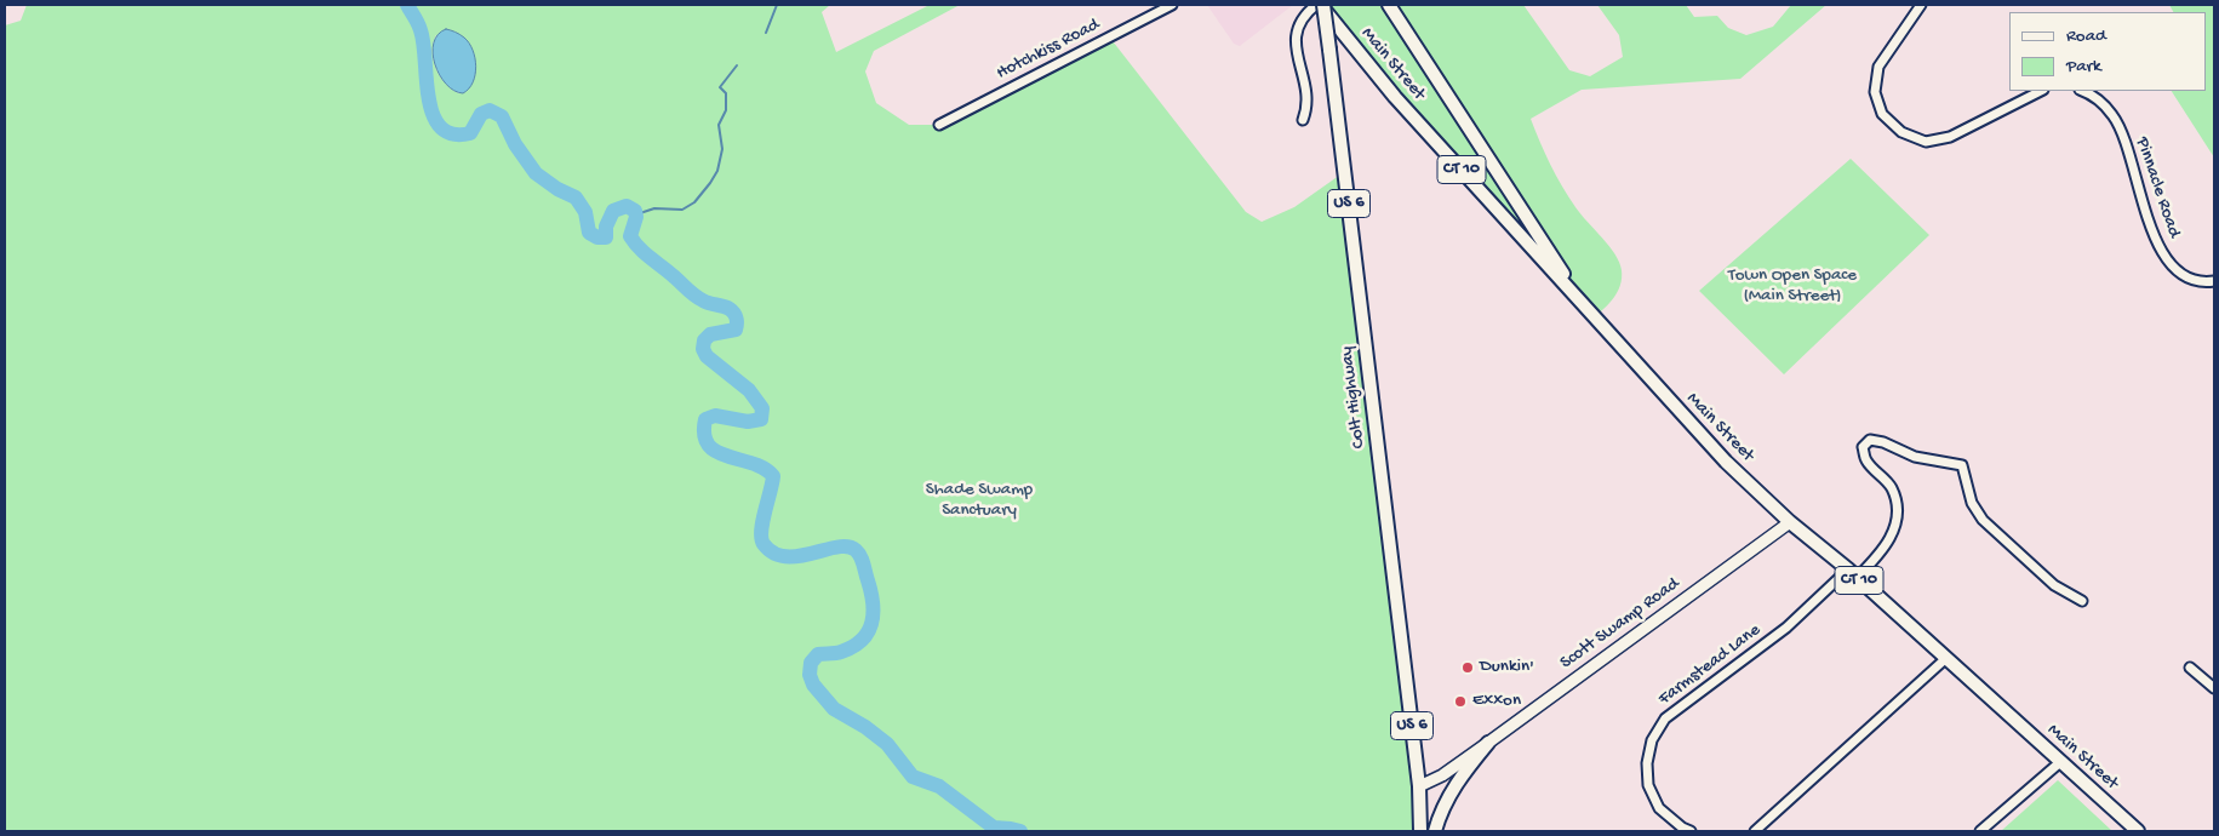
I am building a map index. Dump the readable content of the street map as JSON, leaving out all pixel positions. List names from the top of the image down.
{
  "streets": {
    "highway": [
      "Main Street",
      "CT 10",
      "US 6",
      "Colt Highway"
    ],
    "main road": ["Scott Swamp Road"],
    "street": ["Hotchkiss Road", "Pinnacle Road", "Farmstead Lane"]
  },
  "crossings": [
    ["Main Street", "Colt Highway"],
    ["Main Street", "Scott Swamp Road"],
    ["Main Street", "Farmstead Lane"],
    ["US 6", "Colt Highway"],
    ["US 6", "Scott Swamp Road"],
    ["Colt Highway", "Scott Swamp Road"]
  ],
  "parks": ["Town Open Space (Main Street)", "Shade Swamp Sanctuary"],
  "places": ["Dunkin'", "Exxon"],
  "legend": ["Road", "Park"]
}
